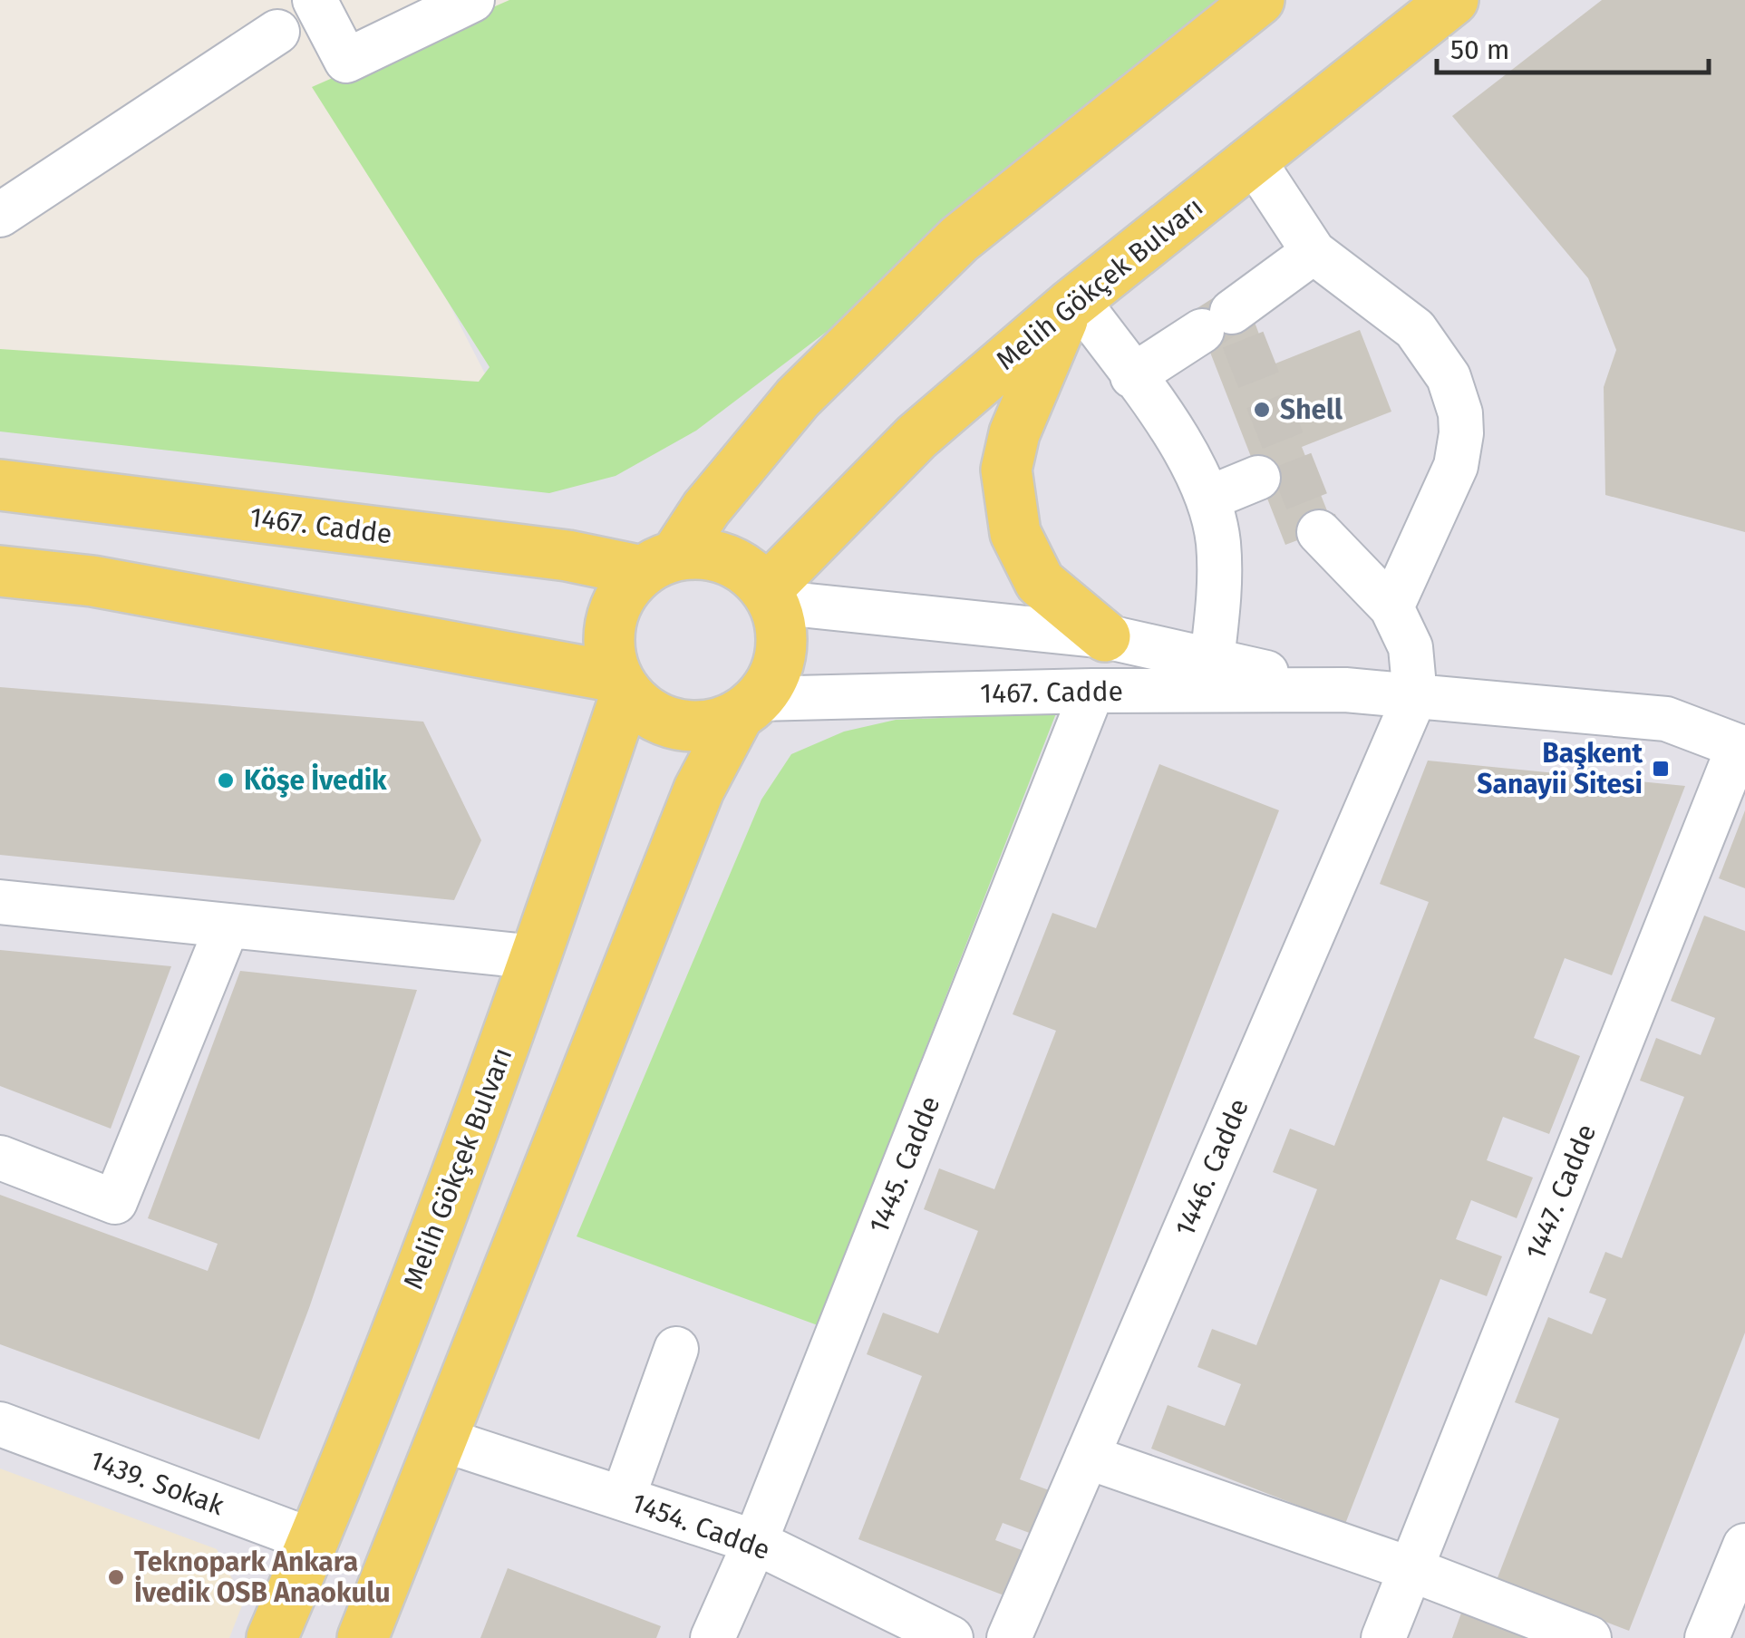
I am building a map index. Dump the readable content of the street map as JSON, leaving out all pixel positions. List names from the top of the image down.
{
  "streets": {
    "main road": ["Melih Gökçek Bulvarı", "1467. Cadde"],
    "street": [
      "1445. Cadde",
      "1446. Cadde",
      "1447. Cadde",
      "1439. Sokak",
      "1454. Cadde"
    ]
  },
  "crossings": [
    ["Melih Gökçek Bulvarı", "1467. Cadde"],
    ["Melih Gökçek Bulvarı", "1439. Sokak"],
    ["1467. Cadde", "1445. Cadde"],
    ["1467. Cadde", "1446. Cadde"],
    ["1467. Cadde", "1447. Cadde"],
    ["1445. Cadde", "1454. Cadde"]
  ],
  "places": {
    "other": ["Shell", "Köşe İvedik", "Teknopark Ankara İvedik OSB Anaokulu"],
    "transit": ["Başkent Sanayii Sitesi"]
  },
  "scale_bar": "50 m"
}
